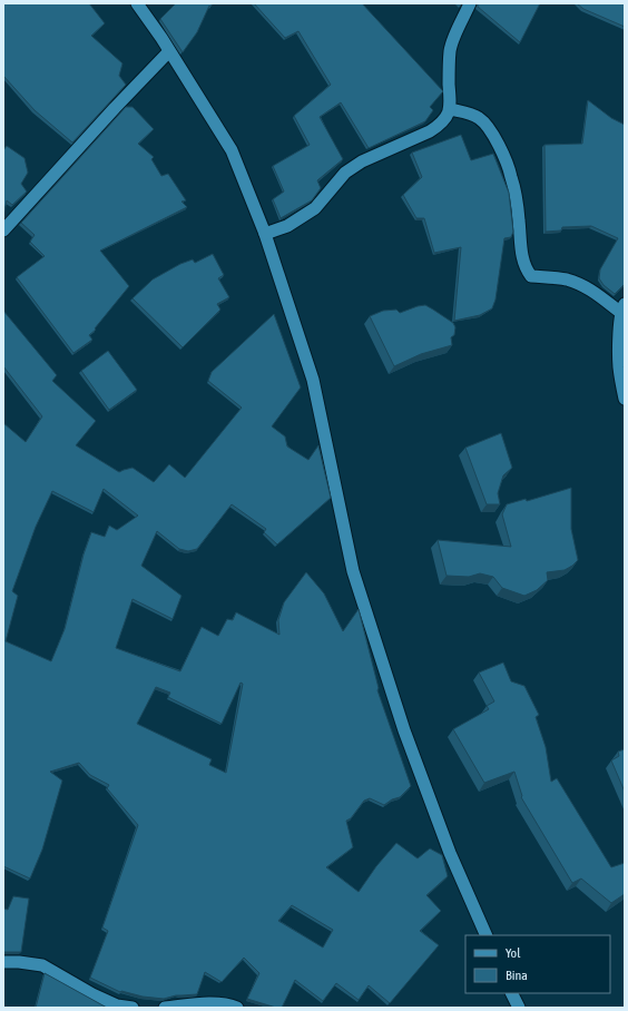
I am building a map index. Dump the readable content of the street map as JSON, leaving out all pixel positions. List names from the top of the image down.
{
  "legend": ["Yol", "Bina"]
}
